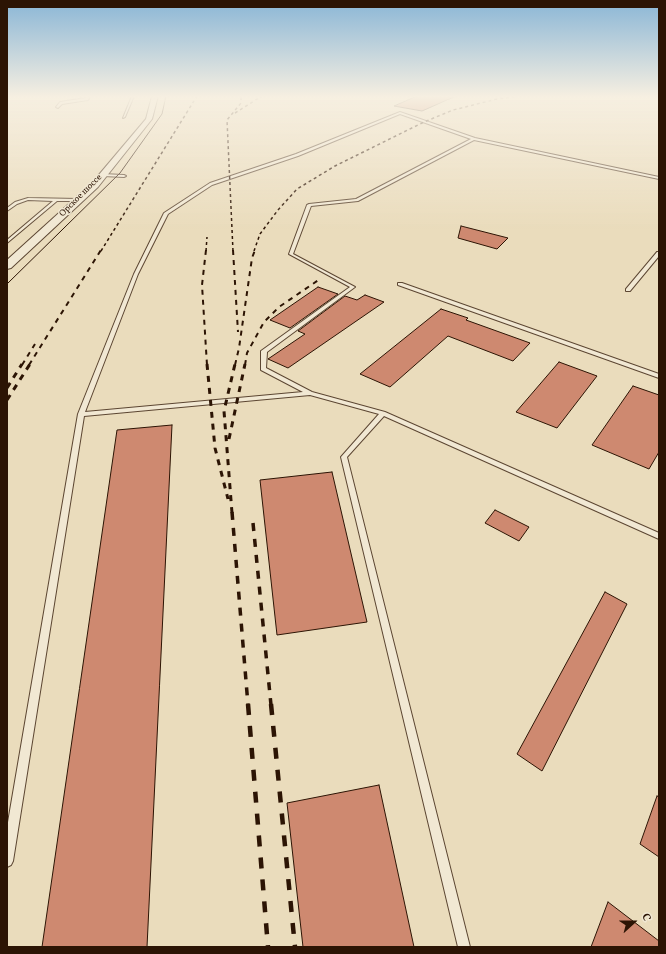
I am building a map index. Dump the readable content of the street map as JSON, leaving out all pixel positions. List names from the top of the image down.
{
  "streets": {
    "street": ["Орское шоссе"]
  },
  "north": "right"
}
